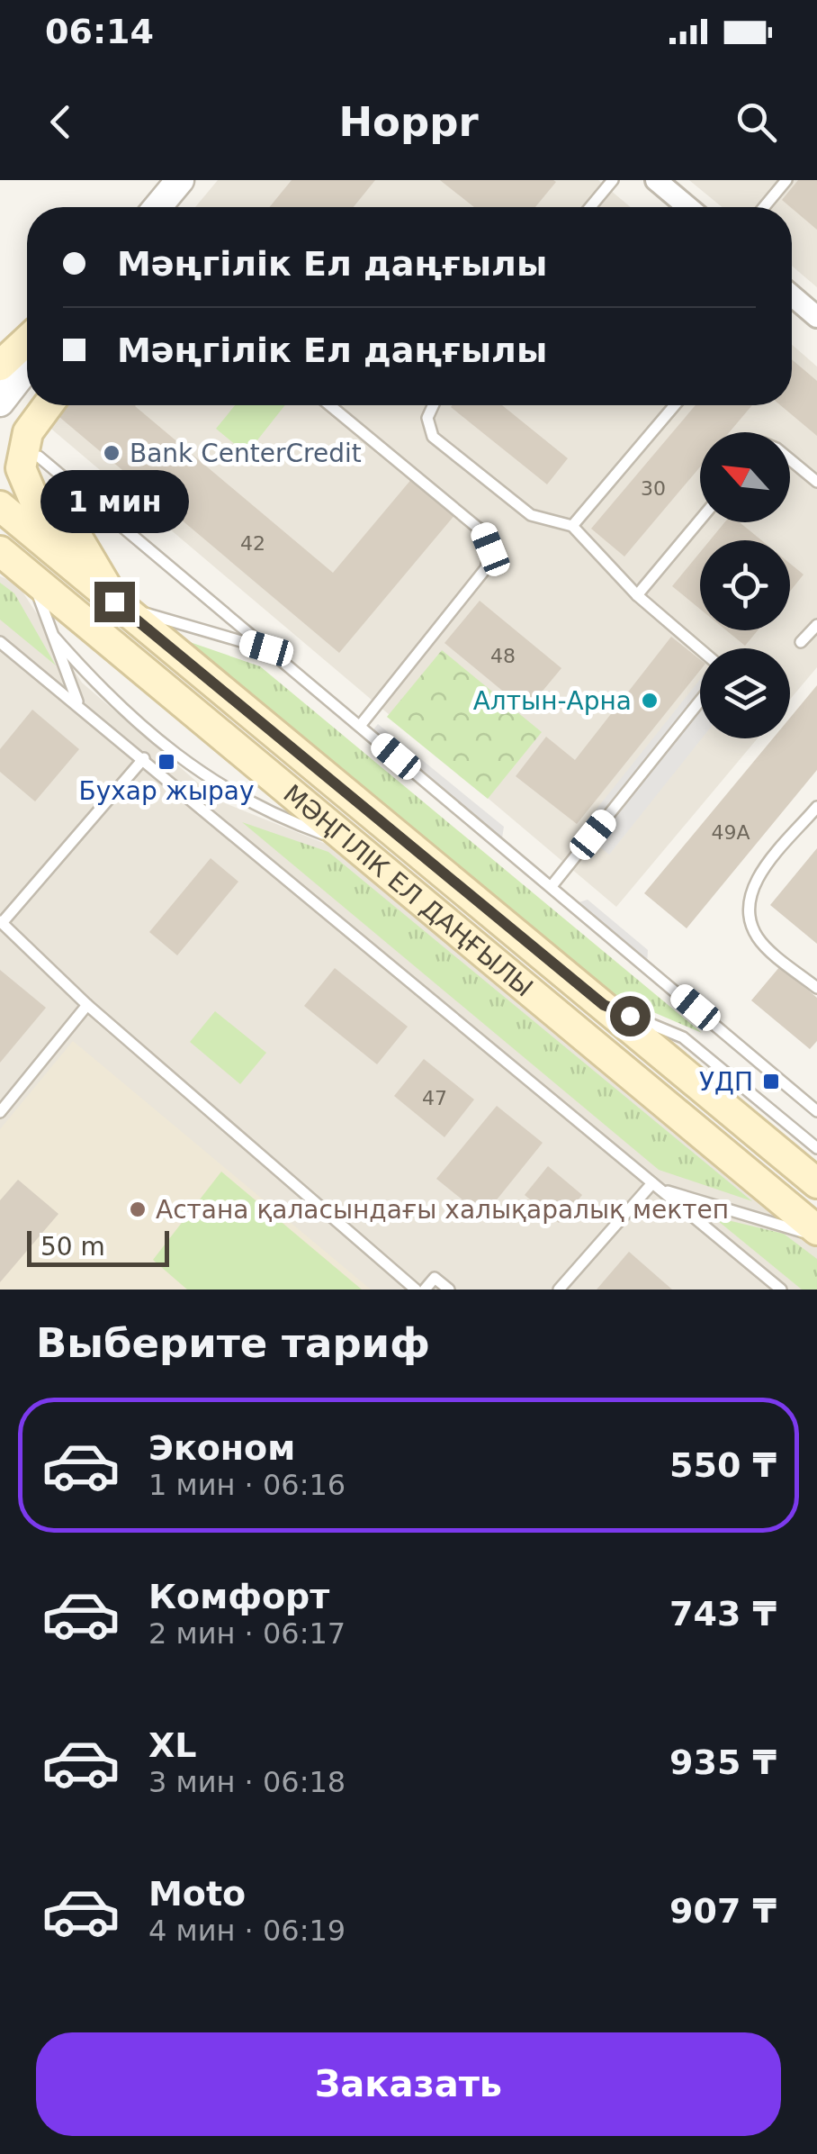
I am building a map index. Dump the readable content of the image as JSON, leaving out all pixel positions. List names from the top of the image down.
{
  "streets": {
    "main road": ["МӘҢГІЛІК ЕЛ ДАҢҒЫЛЫ"]
  },
  "places": {
    "other": ["Bank CenterCredit", "Алтын-Арна", "Астана қаласындағы халықаралық мектеп"],
    "transit": ["Бухар жырау", "УДП"]
  },
  "house_numbers": [
    "30",
    "42",
    "48",
    "49А",
    "47"
  ],
  "scale_bar": "50 m",
  "north": "top left",
  "page": {
    "status": "06:14",
    "header": "Hoppr",
    "banner": ["Мәңгілік Ел даңғылы", "Мәңгілік Ел даңғылы"],
    "bubble": "1 мин",
    "scale": "50 m",
    "heading": "Выберите тариф",
    "list": [
      {
        "name": "Эконом",
        "note": "1 мин · 06:16",
        "value": "550 ₸"
      },
      {
        "name": "Комфорт",
        "note": "2 мин · 06:17",
        "value": "743 ₸"
      },
      {
        "name": "XL",
        "note": "3 мин · 06:18",
        "value": "935 ₸"
      },
      {
        "name": "Moto",
        "note": "4 мин · 06:19",
        "value": "907 ₸"
      }
    ],
    "buttons": "Заказать"
  }
}
